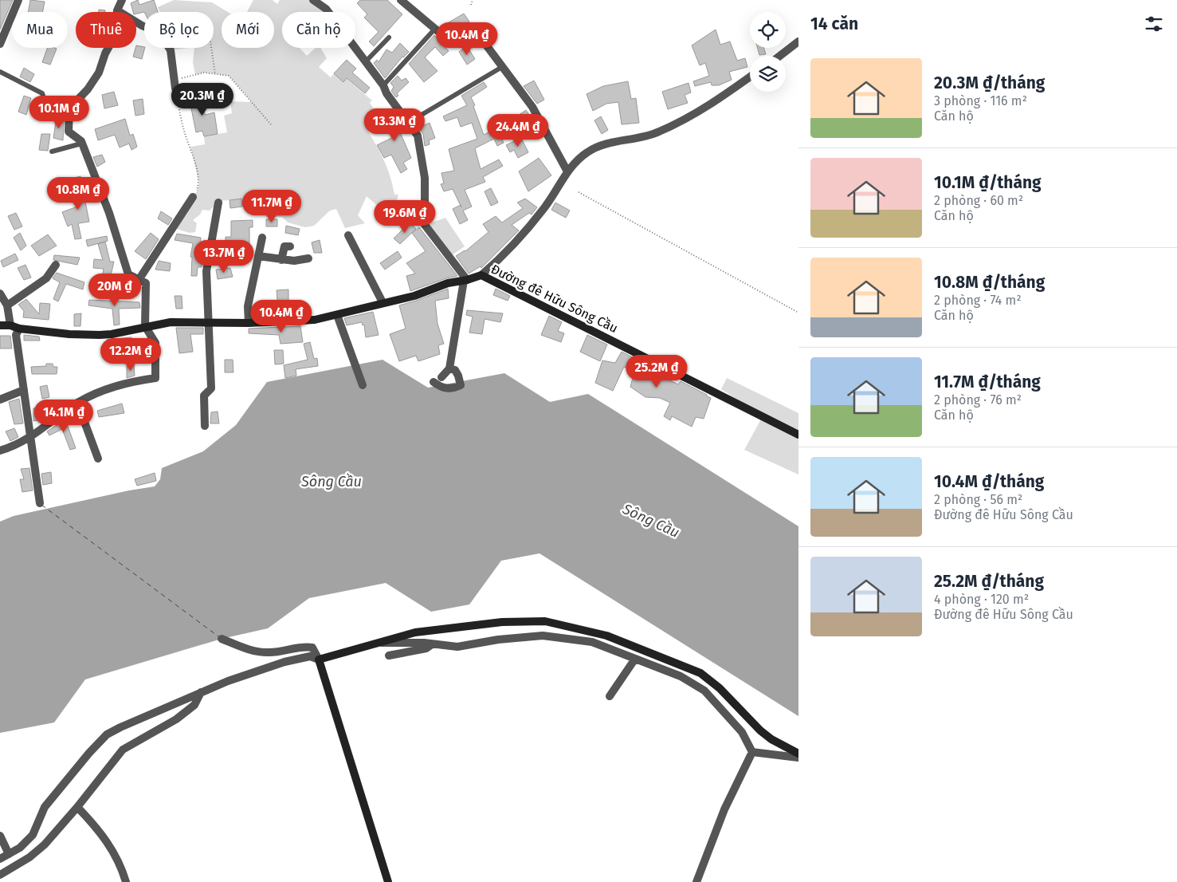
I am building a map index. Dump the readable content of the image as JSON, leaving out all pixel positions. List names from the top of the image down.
{
  "streets": {
    "main road": ["Đường đê Hữu Sông Cầu"]
  },
  "water": ["Sông Cầu"],
  "page": {
    "heading": "14 căn",
    "chip": [
      "Mua",
      "Thuê",
      "Bộ lọc",
      "Mới",
      "Căn hộ"
    ],
    "price": [
      "10.4M ₫",
      "20.3M ₫",
      "10.1M ₫",
      "13.3M ₫",
      "24.4M ₫",
      "10.8M ₫",
      "11.7M ₫",
      "19.6M ₫",
      "13.7M ₫",
      "20M ₫",
      "10.4M ₫",
      "12.2M ₫",
      "25.2M ₫",
      "14.1M ₫"
    ],
    "list": [
      {
        "name": "20.3M ₫/tháng",
        "note": "3 phòng · 116 m² · Căn hộ"
      },
      {
        "name": "10.1M ₫/tháng",
        "note": "2 phòng · 60 m² · Căn hộ"
      },
      {
        "name": "10.8M ₫/tháng",
        "note": "2 phòng · 74 m² · Căn hộ"
      },
      {
        "name": "11.7M ₫/tháng",
        "note": "2 phòng · 76 m² · Căn hộ"
      },
      {
        "name": "10.4M ₫/tháng",
        "note": "2 phòng · 56 m² · Đường đê Hữu Sông Cầu"
      },
      {
        "name": "25.2M ₫/tháng",
        "note": "4 phòng · 120 m² · Đường đê Hữu Sông Cầu"
      }
    ]
  }
}
